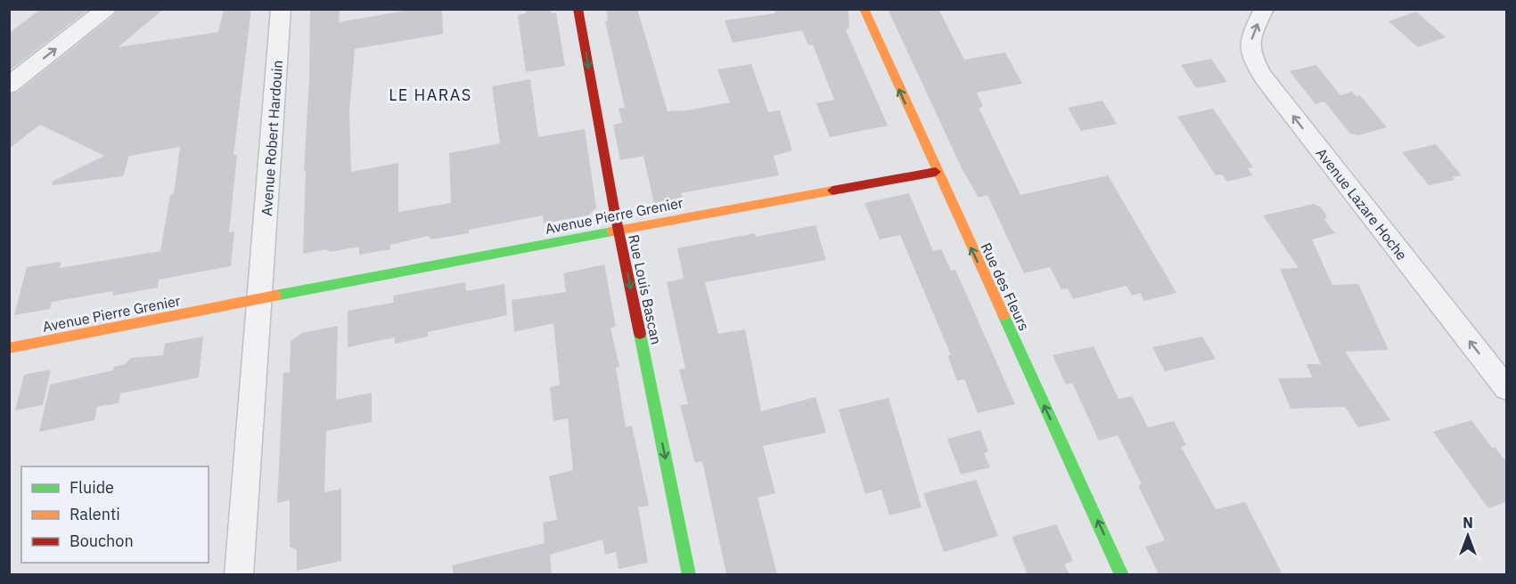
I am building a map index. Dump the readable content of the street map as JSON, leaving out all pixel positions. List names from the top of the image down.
{
  "streets": {
    "street": [
      "Avenue Robert Hardouin",
      "Avenue Lazare Hoche",
      "Avenue Pierre Grenier",
      "Rue des Fleurs",
      "Rue Louis Bascan"
    ]
  },
  "crossings": [
    ["Avenue Robert Hardouin", "Avenue Pierre Grenier"],
    ["Avenue Pierre Grenier", "Rue des Fleurs"],
    ["Avenue Pierre Grenier", "Rue Louis Bascan"]
  ],
  "one_way": ["Avenue Lazare Hoche", "Rue des Fleurs", "Rue Louis Bascan"],
  "districts": ["LE HARAS"],
  "legend": ["Fluide", "Ralenti", "Bouchon"],
  "north": "top"
}
